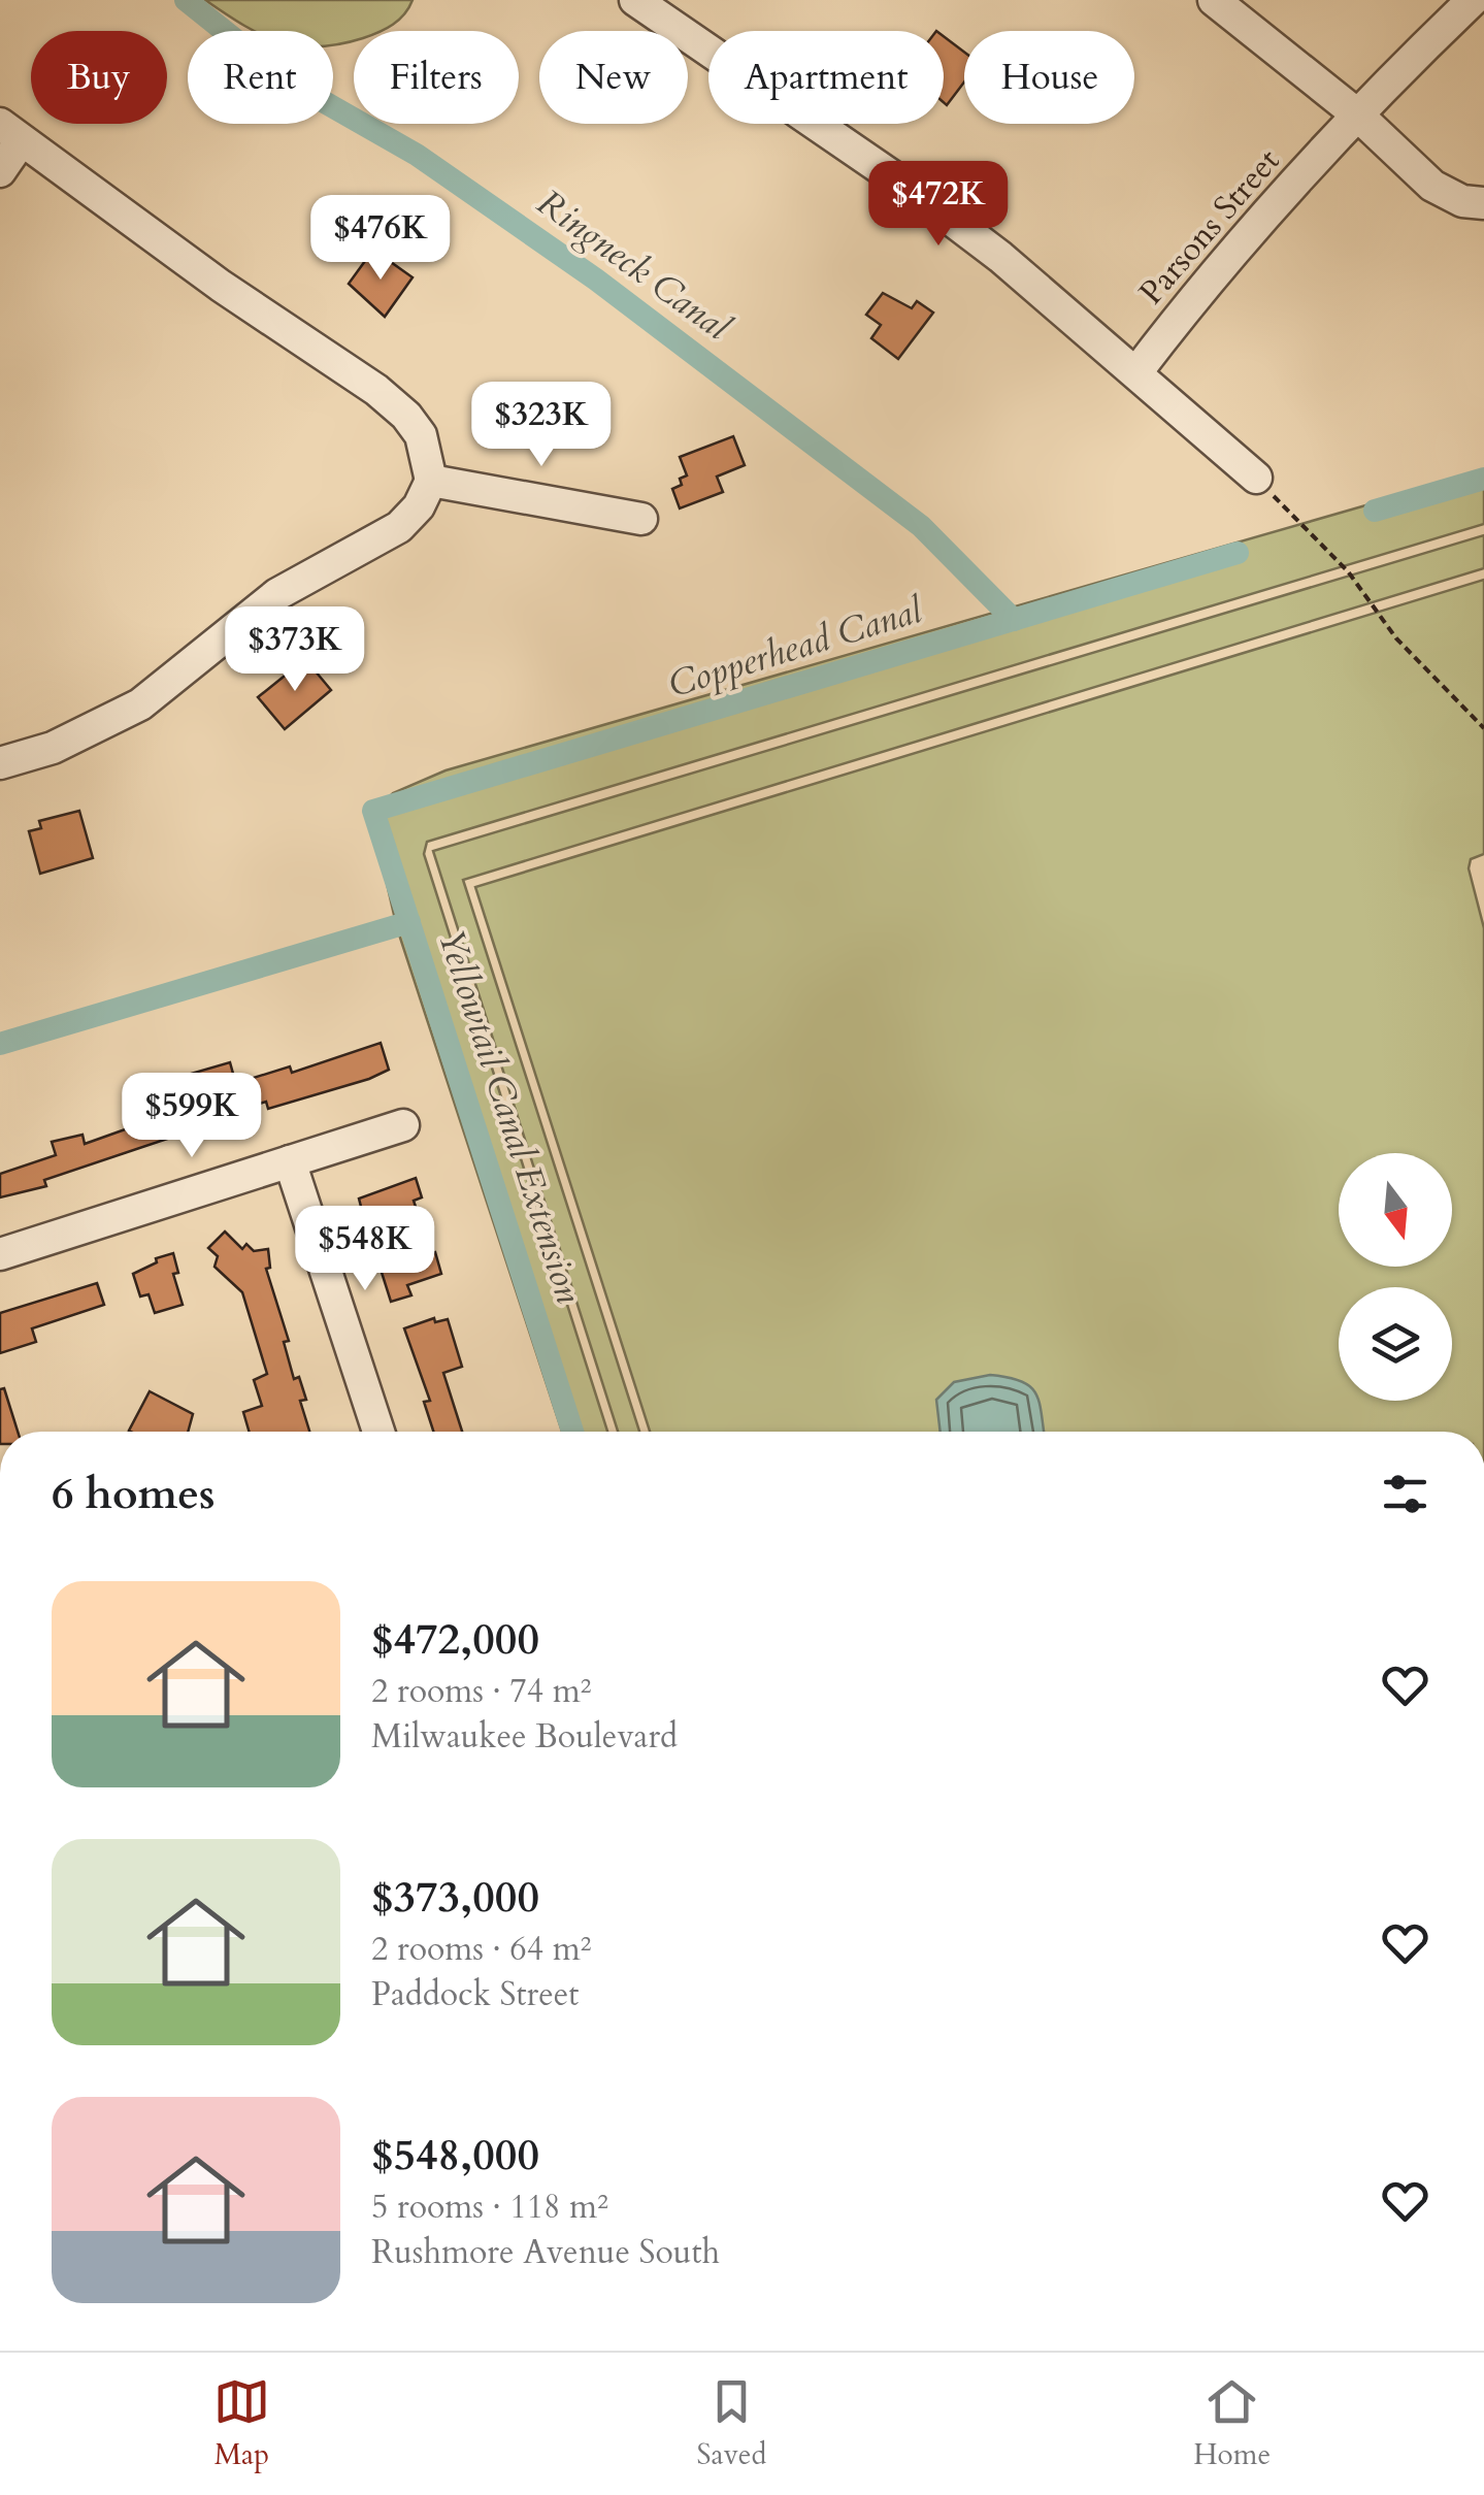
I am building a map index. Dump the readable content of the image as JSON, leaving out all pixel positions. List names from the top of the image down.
{
  "streets": {
    "street": ["Parsons Street"]
  },
  "water": ["Ringneck Canal", "Copperhead Canal", "Yellowtail Canal Extension"],
  "north": "bottom",
  "page": {
    "chip": [
      "Buy",
      "Rent",
      "Filters",
      "New",
      "Apartment",
      "House"
    ],
    "price": [
      "$472K",
      "$476K",
      "$323K",
      "$373K",
      "$599K",
      "$548K"
    ],
    "heading": "6 homes",
    "list": [
      {
        "name": "$472,000",
        "note": "2 rooms · 74 m² · Milwaukee Boulevard"
      },
      {
        "name": "$373,000",
        "note": "2 rooms · 64 m² · Paddock Street"
      },
      {
        "name": "$548,000",
        "note": "5 rooms · 118 m² · Rushmore Avenue South"
      }
    ],
    "tabs": ["Map", "Saved", "Home"]
  }
}
